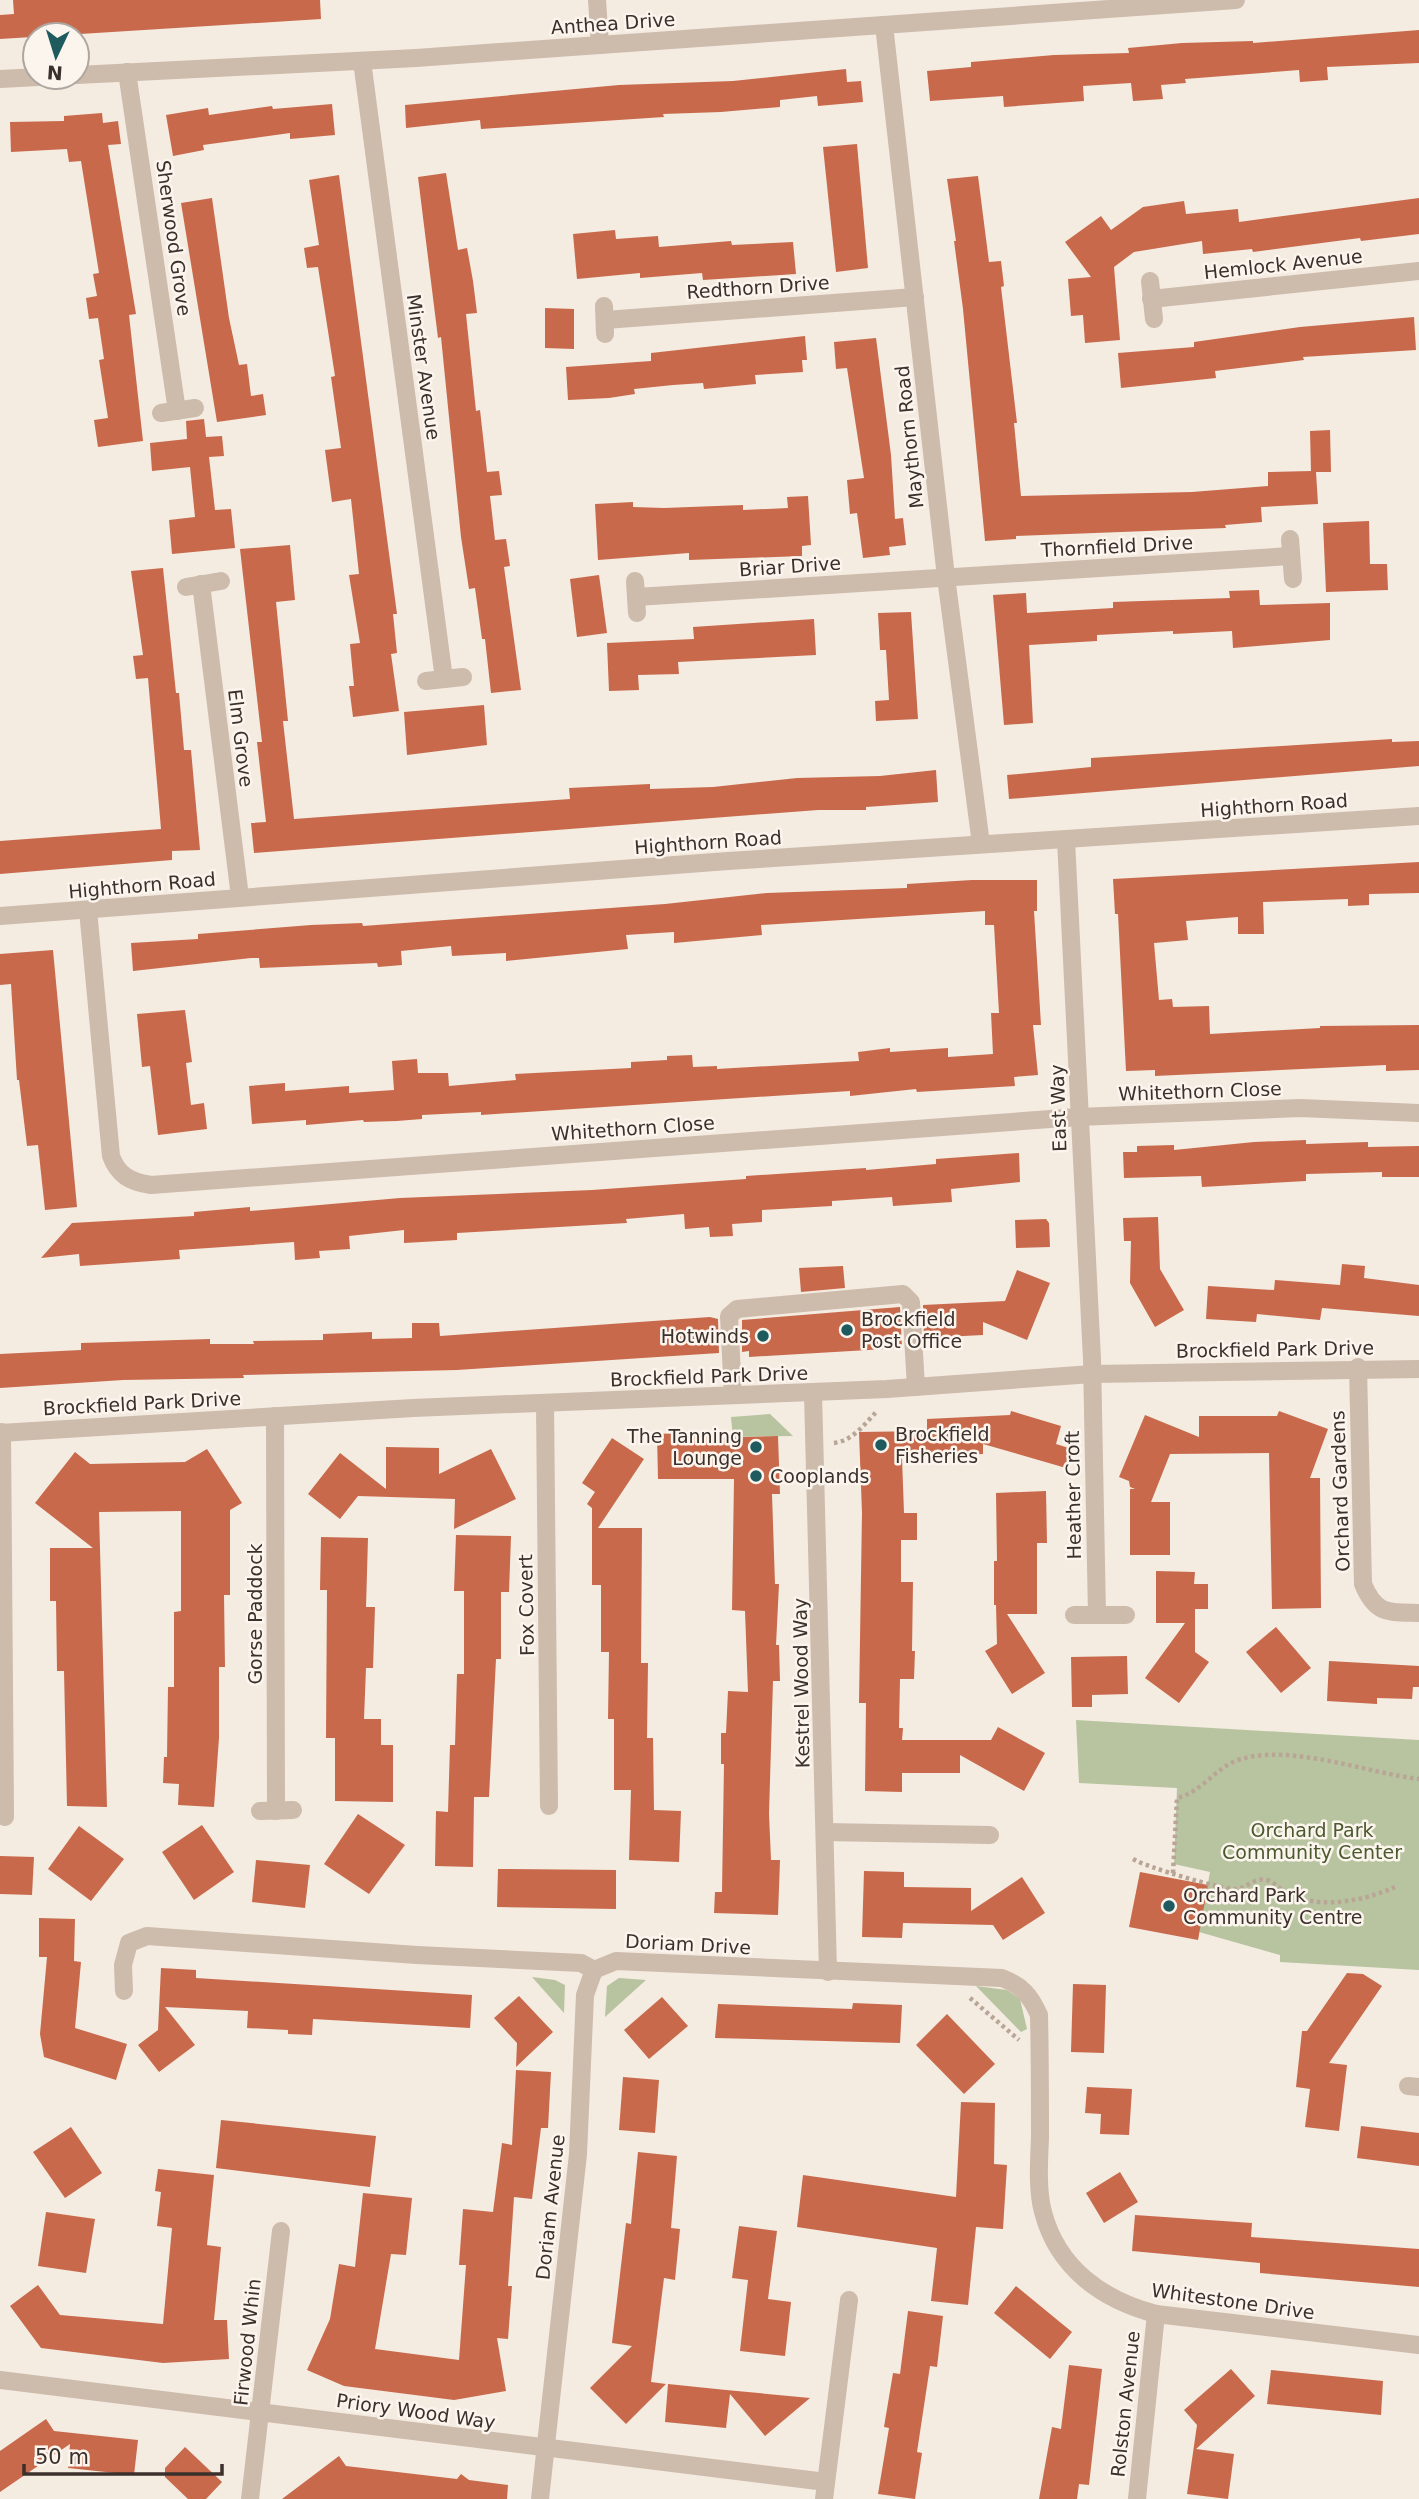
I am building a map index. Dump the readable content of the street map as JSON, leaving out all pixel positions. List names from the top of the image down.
{
  "streets": {
    "street": [
      "Anthea Drive",
      "Sherwood Grove",
      "Hemlock Avenue",
      "Redthorn Drive",
      "Minster Avenue",
      "Maythorn Road",
      "Thornfield Drive",
      "Briar Drive",
      "Elm Grove",
      "Highthorn Road",
      "Whitethorn Close",
      "East Way",
      "Brockfield Park Drive",
      "Orchard Gardens",
      "Heather Croft",
      "Fox Covert",
      "Gorse Paddock",
      "Kestrel Wood Way",
      "Doriam Drive",
      "Doriam Avenue",
      "Whitestone Drive",
      "Firwood Whin",
      "Rolston Avenue",
      "Priory Wood Way"
    ]
  },
  "crossings": [
    ["Anthea Drive", "Sherwood Grove"],
    ["Anthea Drive", "Minster Avenue"],
    ["Anthea Drive", "Maythorn Road"],
    ["Redthorn Drive", "Maythorn Road"],
    ["Maythorn Road", "Thornfield Drive"],
    ["Maythorn Road", "Briar Drive"],
    ["Maythorn Road", "Highthorn Road"],
    ["Thornfield Drive", "Briar Drive"],
    ["Elm Grove", "Highthorn Road"],
    ["Highthorn Road", "Whitethorn Close"],
    ["Highthorn Road", "East Way"],
    ["Whitethorn Close", "East Way"],
    ["East Way", "Brockfield Park Drive"],
    ["East Way", "Heather Croft"],
    ["Brockfield Park Drive", "Orchard Gardens"],
    ["Brockfield Park Drive", "Heather Croft"],
    ["Brockfield Park Drive", "Fox Covert"],
    ["Brockfield Park Drive", "Gorse Paddock"],
    ["Brockfield Park Drive", "Kestrel Wood Way"],
    ["Kestrel Wood Way", "Doriam Drive"],
    ["Doriam Drive", "Doriam Avenue"],
    ["Doriam Drive", "Whitestone Drive"],
    ["Doriam Avenue", "Priory Wood Way"],
    ["Whitestone Drive", "Rolston Avenue"],
    ["Firwood Whin", "Priory Wood Way"]
  ],
  "parks": ["Orchard Park Community Center"],
  "places": [
    "Brockfield Post Office",
    "Hotwinds",
    "Brockfield Fisheries",
    "The Tanning Lounge",
    "Cooplands",
    "Orchard Park Community Centre"
  ],
  "scale_bar": "50 m",
  "north": "bottom"
}
